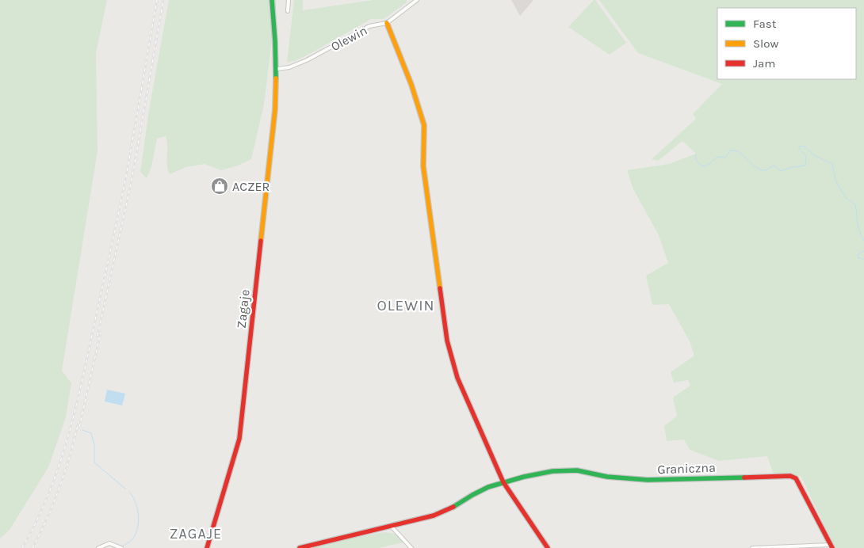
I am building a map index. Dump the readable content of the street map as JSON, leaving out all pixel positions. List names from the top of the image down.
{
  "streets": {
    "street": ["Olewin", "Zagaje", "Graniczna"]
  },
  "crossings": [
    ["Olewin", "Zagaje"]
  ],
  "districts": ["OLEWIN", "ZAGAJE"],
  "places": {
    "shop": ["ACZER"]
  },
  "legend": ["Fast", "Slow", "Jam"]
}
